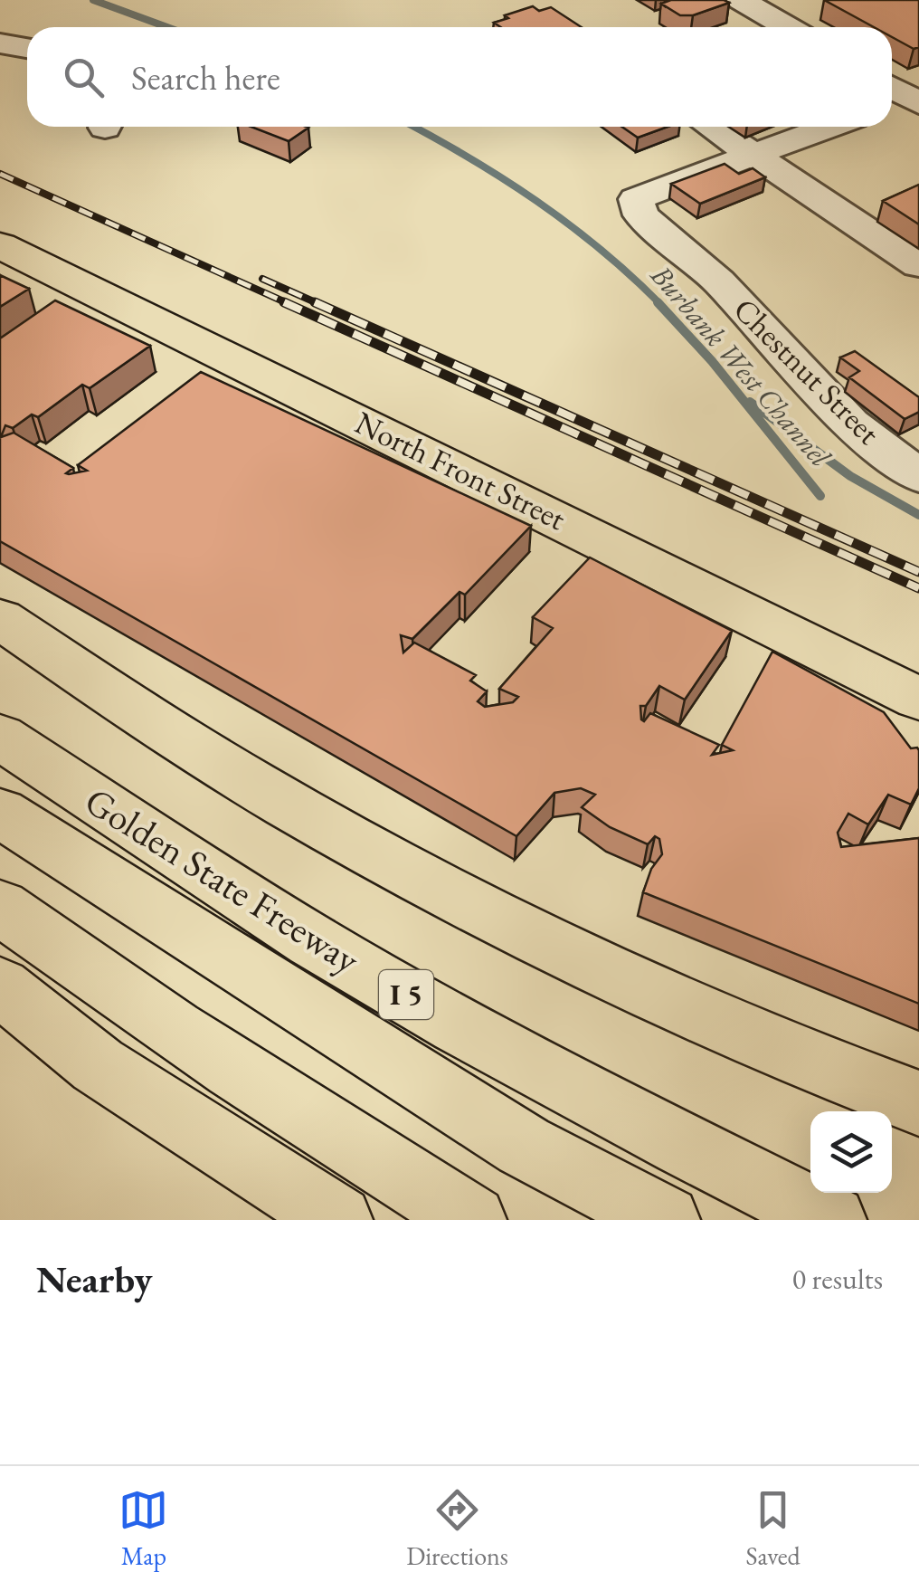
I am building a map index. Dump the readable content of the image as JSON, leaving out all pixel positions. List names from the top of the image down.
{
  "streets": {
    "main road": ["North Front Street", "Golden State Freeway", "I 5"],
    "street": ["Chestnut Street"]
  },
  "water": ["Burbank West Channel"],
  "page": {
    "search": "Search here",
    "heading": ["Nearby", "0 results"],
    "nav": ["Map", "Directions", "Saved"]
  }
}
